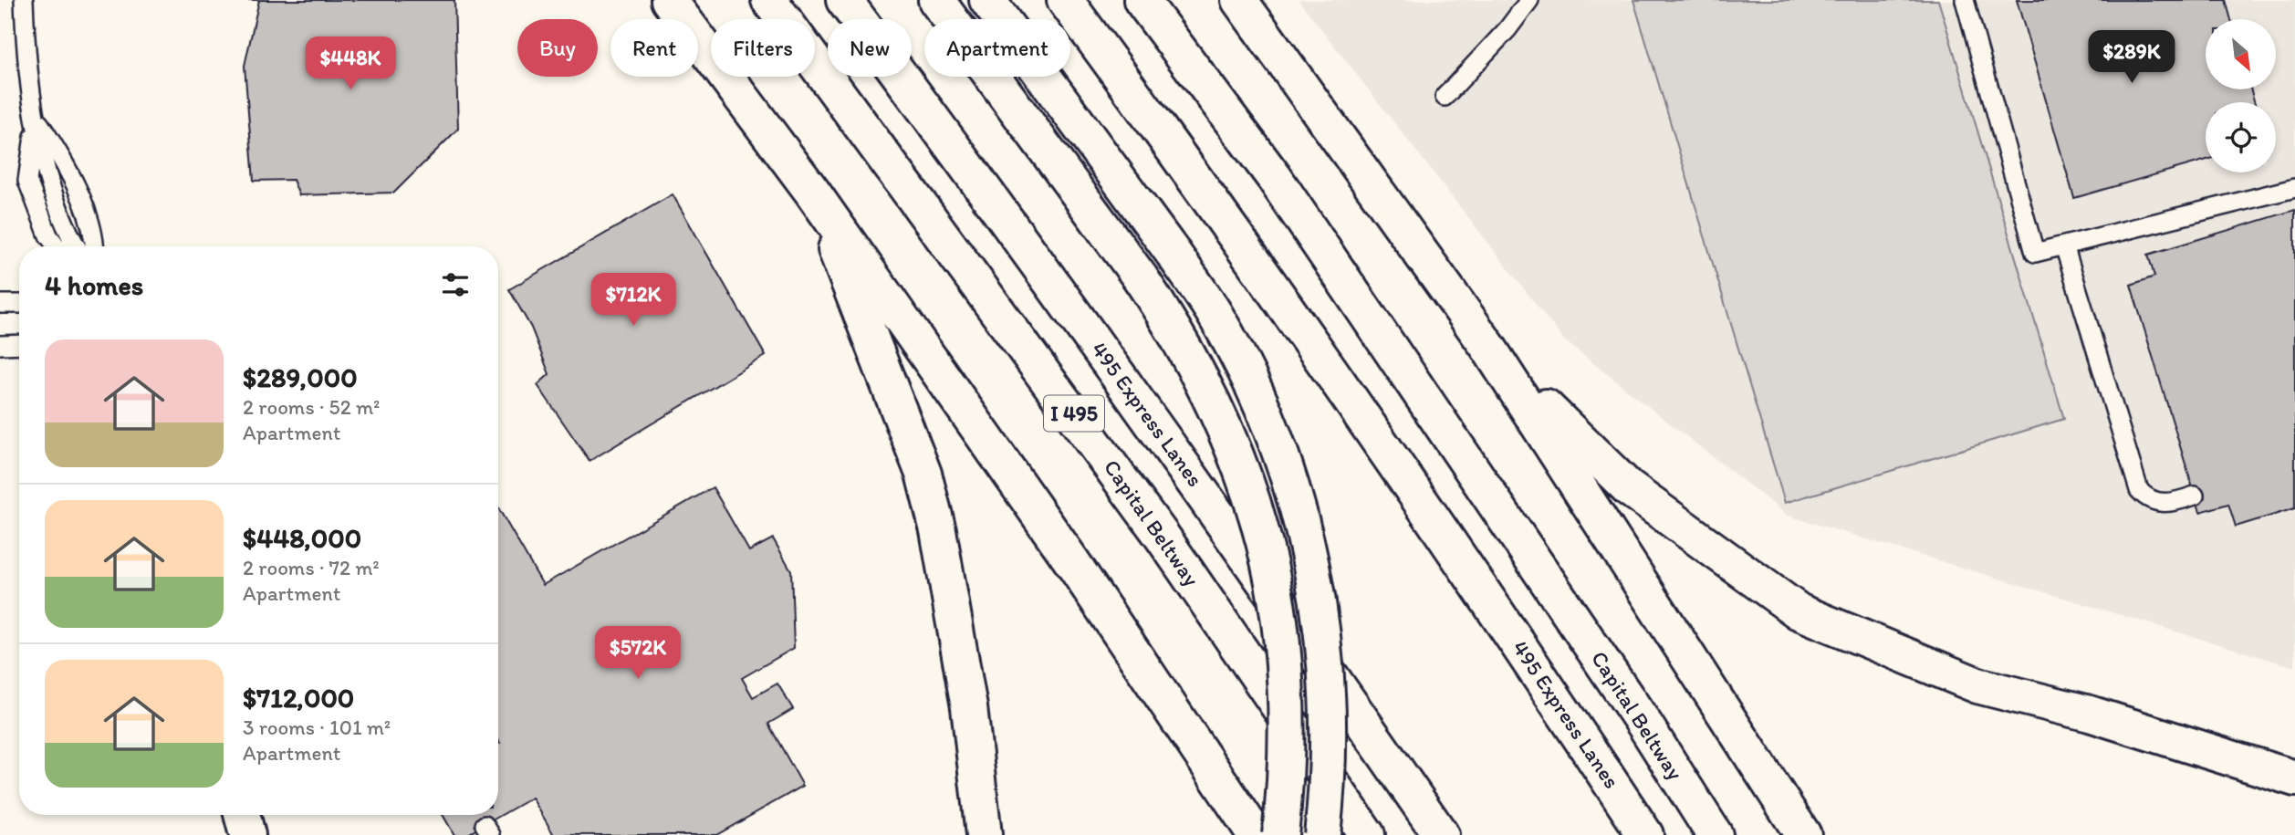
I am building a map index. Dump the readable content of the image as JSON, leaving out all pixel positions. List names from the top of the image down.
{
  "streets": {
    "main road": ["I 495", "495 Express Lanes", "Capital Beltway"]
  },
  "north": "bottom right",
  "page": {
    "chip": [
      "Buy",
      "Rent",
      "Filters",
      "New",
      "Apartment"
    ],
    "price": [
      "$289K",
      "$448K",
      "$712K",
      "$572K"
    ],
    "heading": "4 homes",
    "list": [
      {
        "name": "$289,000",
        "note": "2 rooms · 52 m² · Apartment"
      },
      {
        "name": "$448,000",
        "note": "2 rooms · 72 m² · Apartment"
      },
      {
        "name": "$712,000",
        "note": "3 rooms · 101 m² · Apartment"
      }
    ]
  }
}
